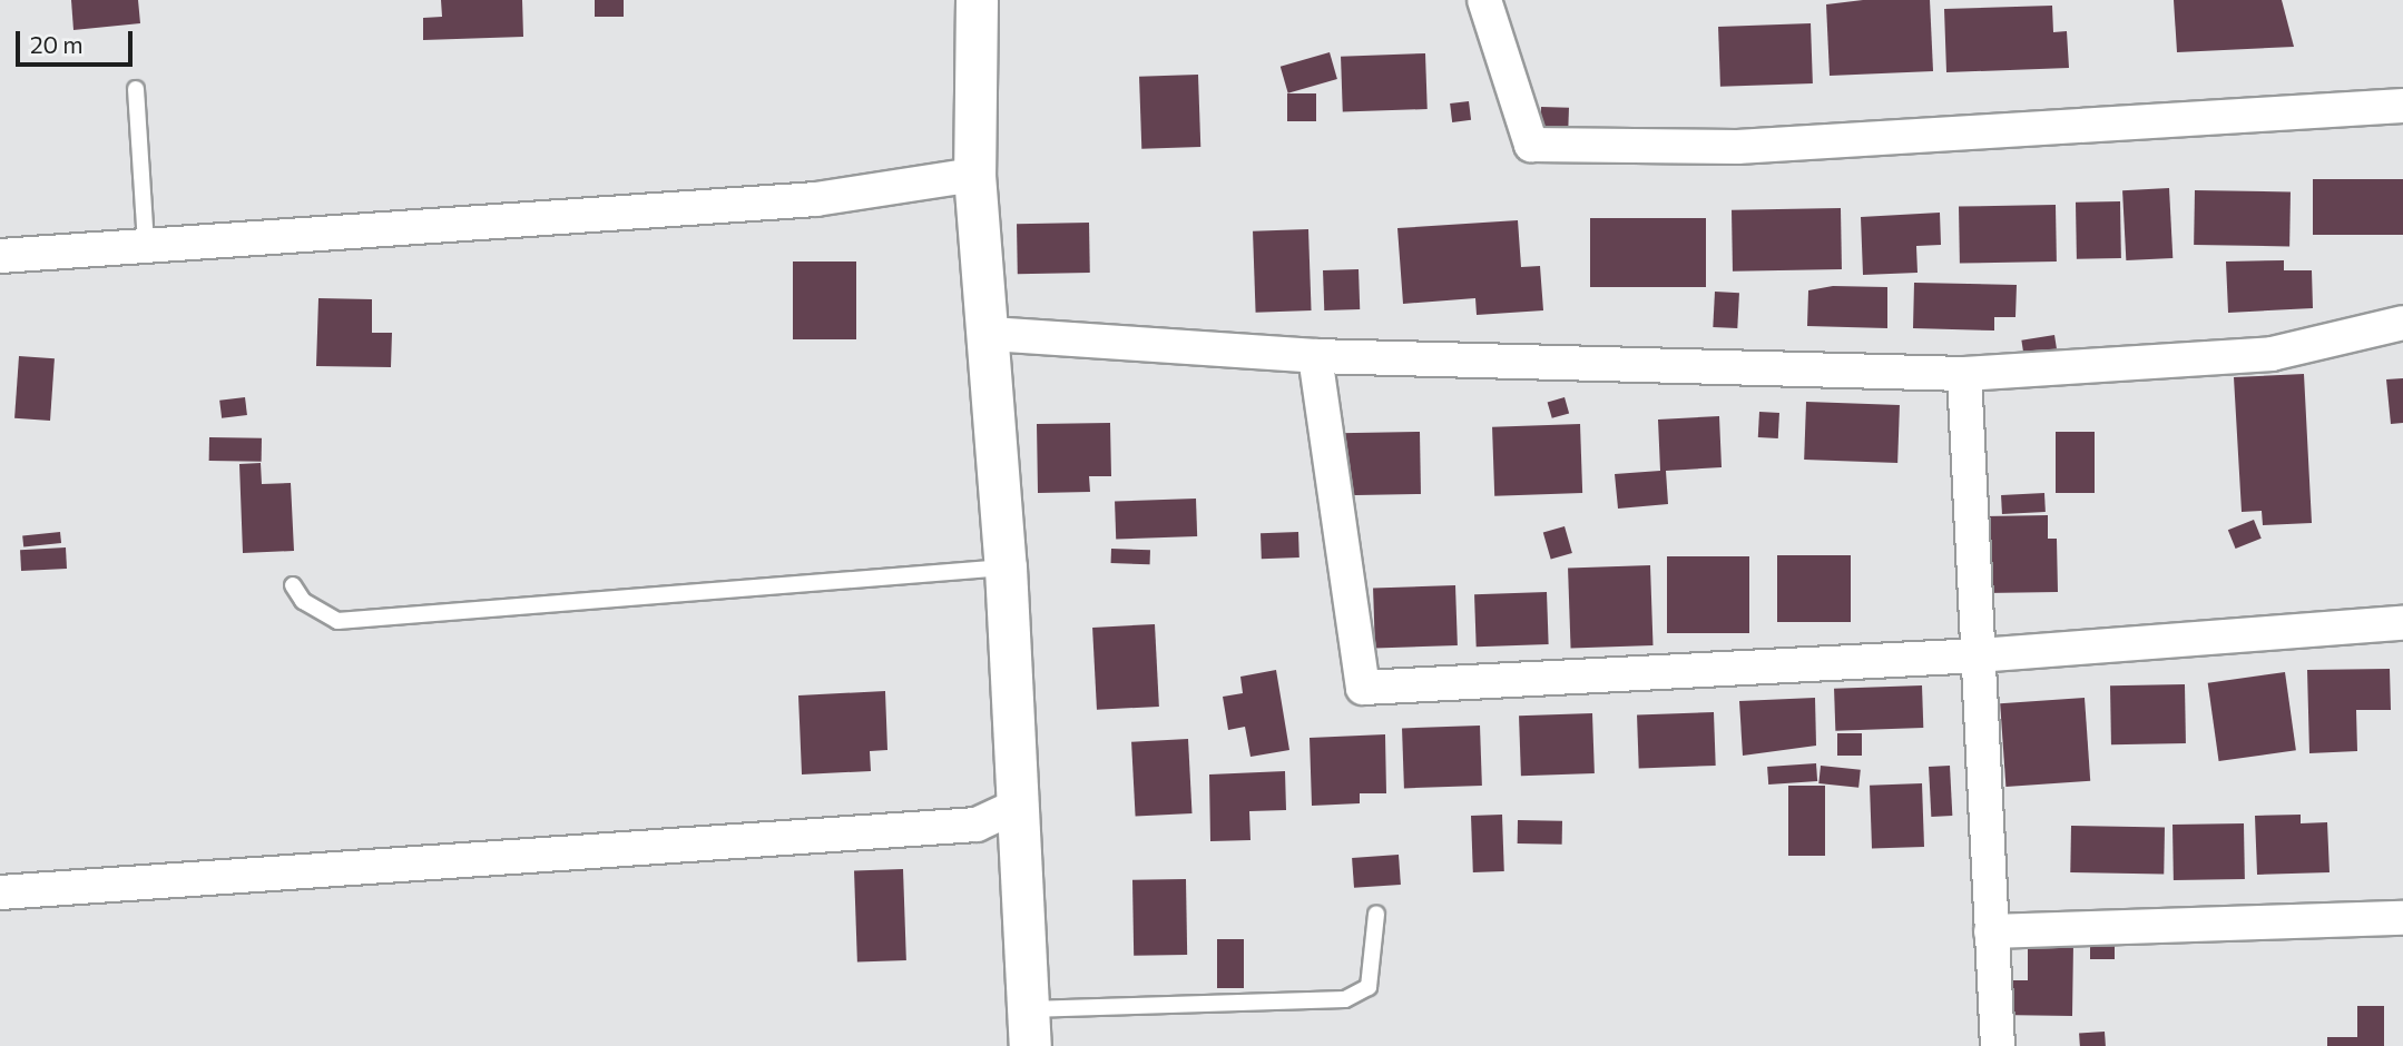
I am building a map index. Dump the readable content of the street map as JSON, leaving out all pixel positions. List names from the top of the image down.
{
  "scale_bar": "20 m"
}
